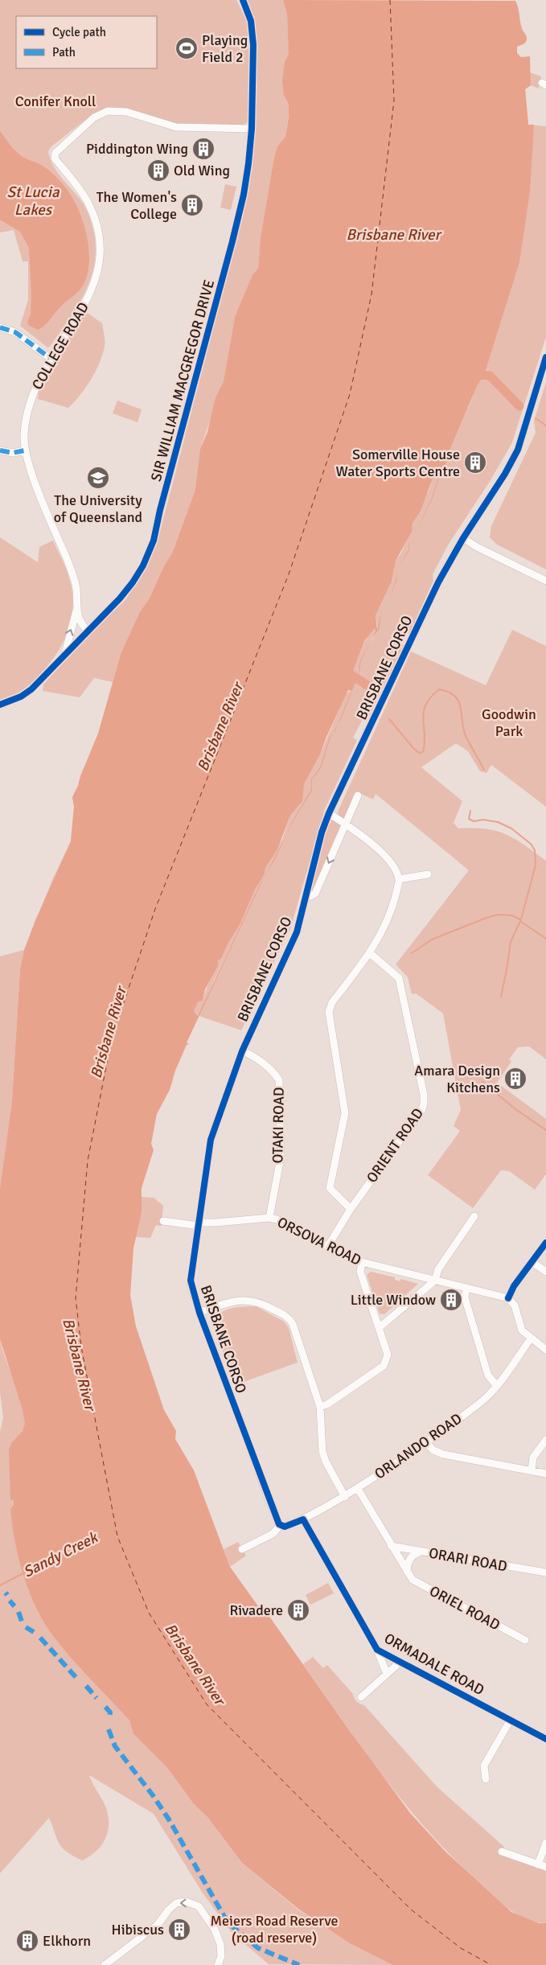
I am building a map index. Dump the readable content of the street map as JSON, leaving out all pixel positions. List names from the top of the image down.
{
  "streets": {
    "street": [
      "COLLEGE ROAD",
      "SIR WILLIAM MACGREGOR DRIVE",
      "BRISBANE CORSO",
      "OTAKI ROAD",
      "ORIENT ROAD",
      "ORSOVA ROAD",
      "ORLANDO ROAD",
      "ORARI ROAD",
      "ORIEL ROAD",
      "ORMADALE ROAD"
    ]
  },
  "crossings": [
    ["COLLEGE ROAD", "SIR WILLIAM MACGREGOR DRIVE"],
    ["BRISBANE CORSO", "OTAKI ROAD"],
    ["BRISBANE CORSO", "ORSOVA ROAD"],
    ["BRISBANE CORSO", "ORLANDO ROAD"],
    ["OTAKI ROAD", "ORSOVA ROAD"],
    ["ORIENT ROAD", "ORSOVA ROAD"],
    ["ORLANDO ROAD", "ORIEL ROAD"],
    ["ORLANDO ROAD", "ORMADALE ROAD"],
    ["ORARI ROAD", "ORIEL ROAD"]
  ],
  "water": ["St Lucia Lakes", "Brisbane River", "Sandy Creek"],
  "parks": ["Conifer Knoll", "Goodwin Park", "Meiers Road Reserve (road reserve)"],
  "places": {
    "sports": ["Playing Field 2"],
    "building": [
      "Piddington Wing",
      "Old Wing",
      "The Women's College",
      "Somerville House Water Sports Centre",
      "Amara Design Kitchens",
      "Little Window",
      "Rivadere",
      "Hibiscus",
      "Elkhorn"
    ],
    "school or university": ["The University of Queensland"]
  },
  "legend": ["Cycle path", "Path"]
}
